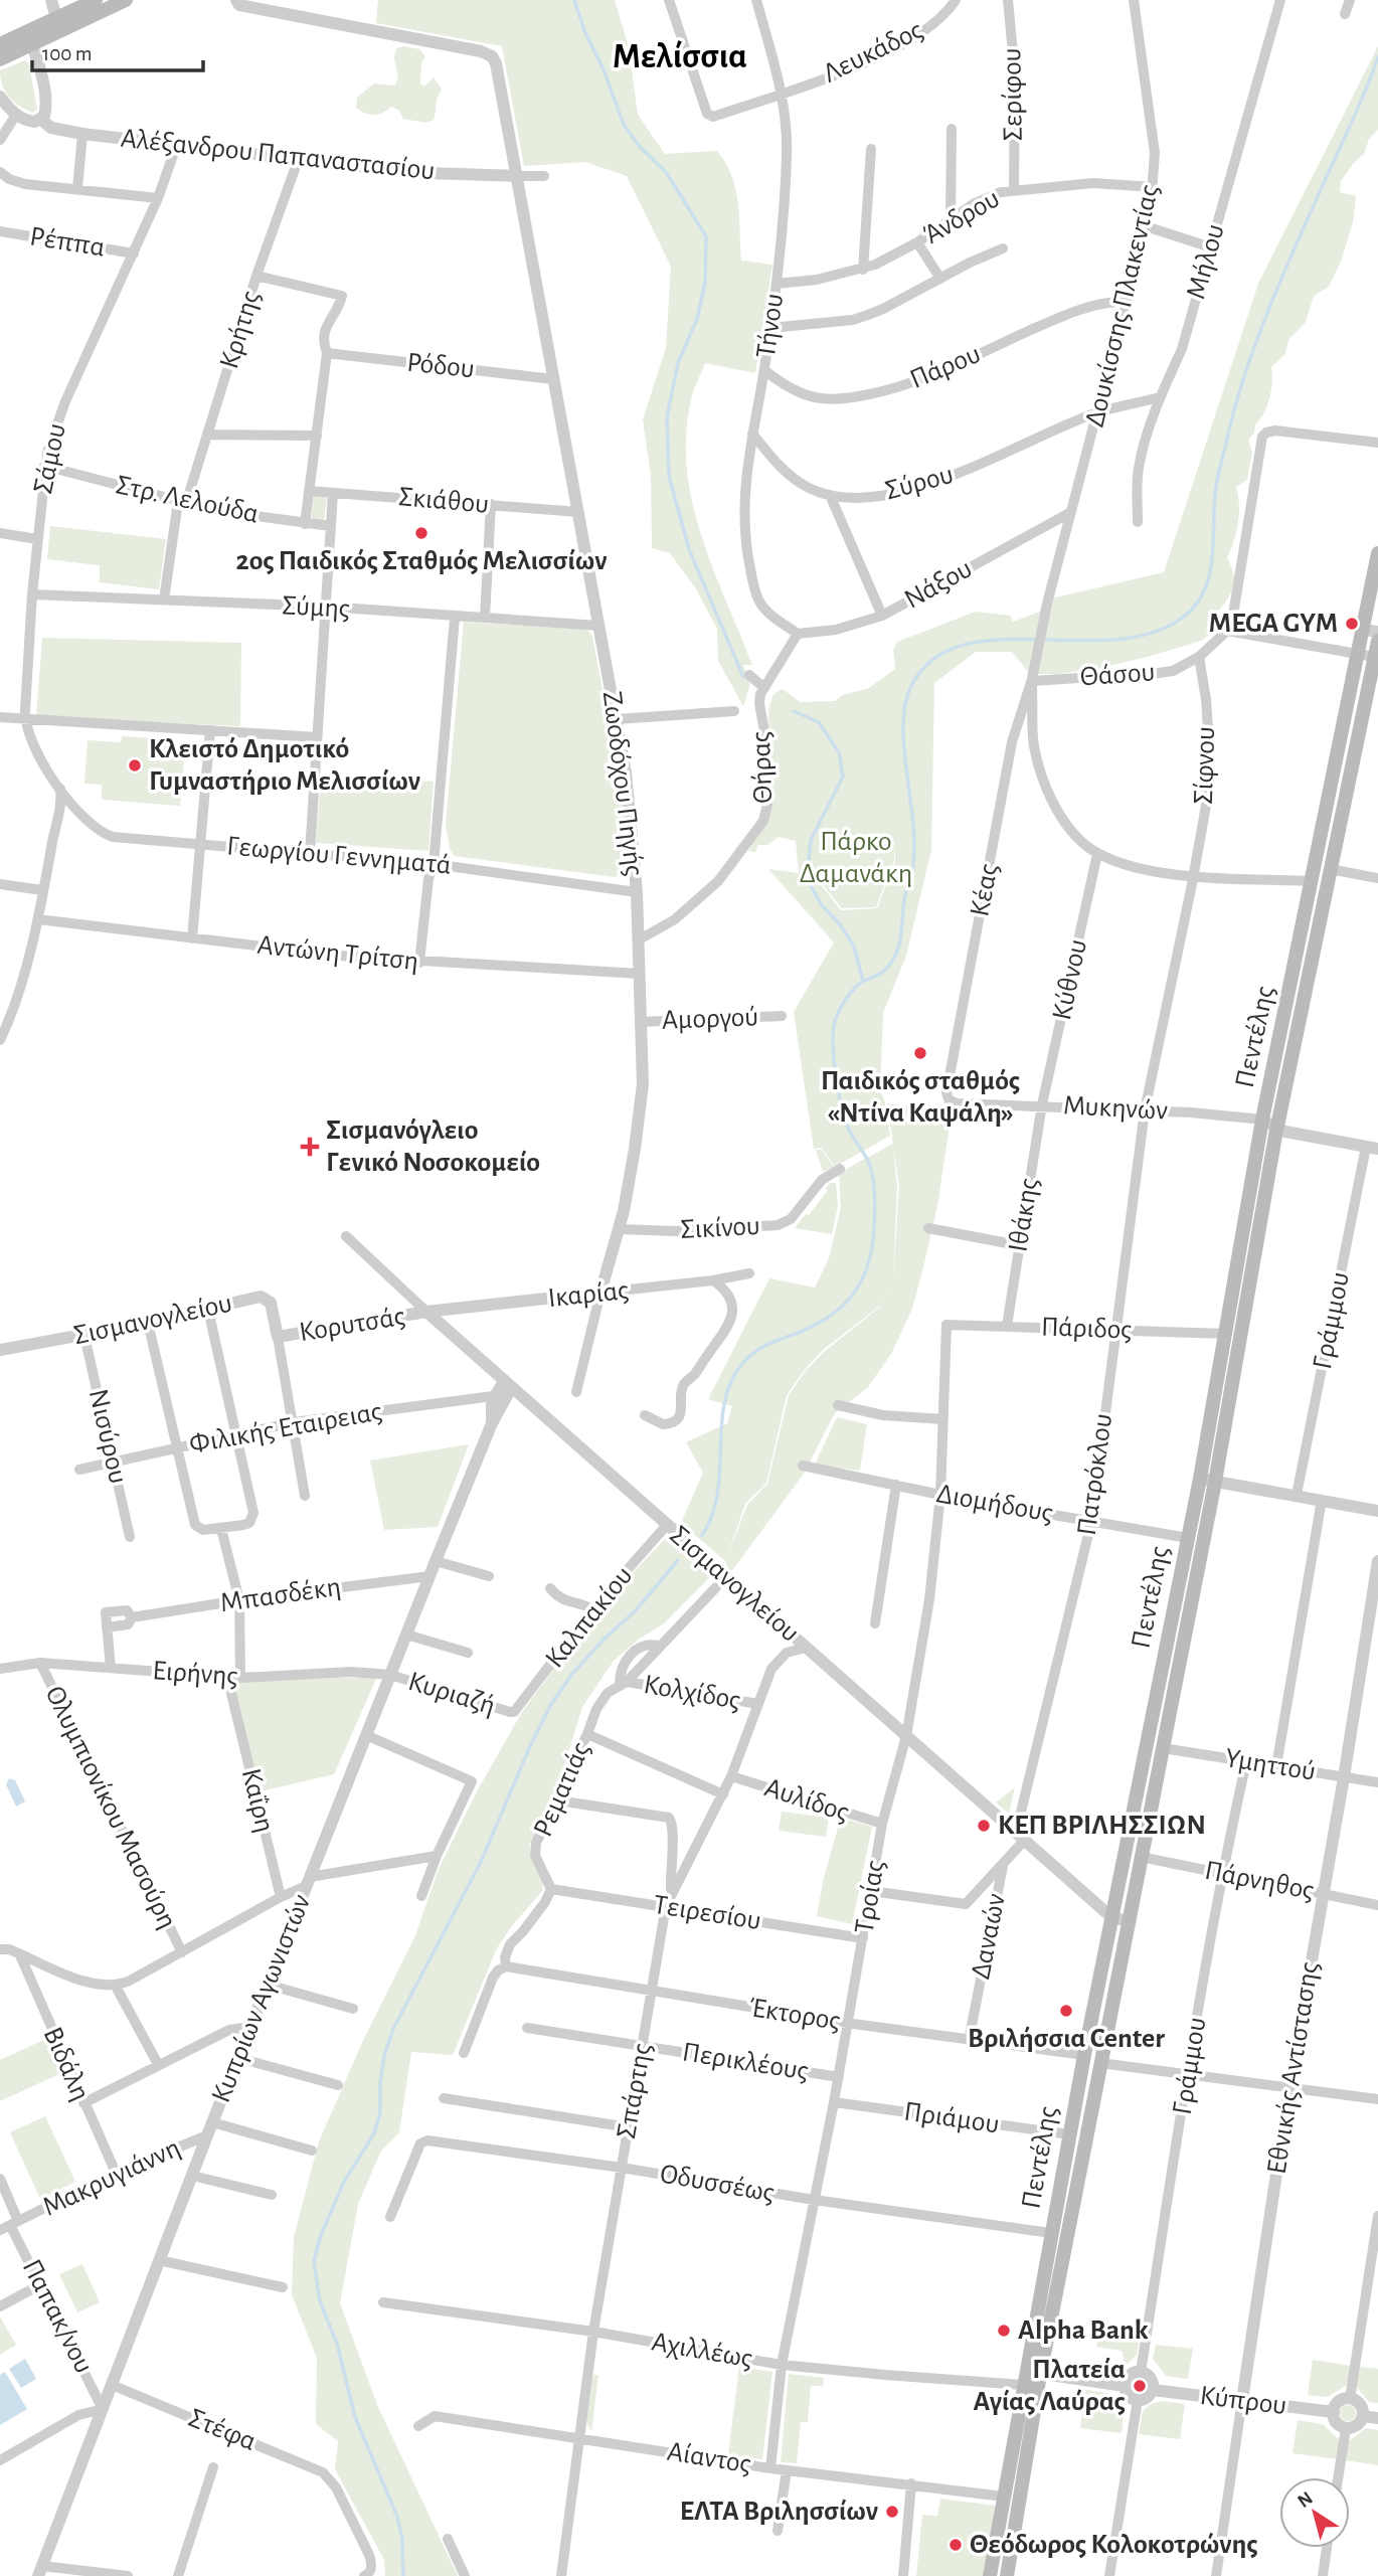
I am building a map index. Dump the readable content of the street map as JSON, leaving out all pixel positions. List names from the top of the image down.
{
  "streets": {
    "main road": ["Πεντέλης"],
    "street": [
      "Λευκάδος",
      "Σερίφου",
      "Αλέξανδρου Παπαναστασίου",
      "Άνδρου",
      "Ρέππα",
      "Μήλου",
      "Δουκίσσης Πλακεντίας",
      "Τήνου",
      "Κρήτης",
      "Ρόδου",
      "Πάρου",
      "Σάμου",
      "Σύρου",
      "Στρ. Λελούδα",
      "Σκιάθου",
      "Νάξου",
      "Σύμης",
      "Θάσου",
      "Σίφνου",
      "Θήρας",
      "Ζωοδόχου Πηγής",
      "Γεωργίου Γεννηματά",
      "Κέας",
      "Αντώνη Τρίτση",
      "Κύθνου",
      "Αμοργού",
      "Μυκηνών",
      "Ιθάκης",
      "Σικίνου",
      "Ικαρίας",
      "Σισμανογλείου",
      "Γράμμου",
      "Κορυτσάς",
      "Πάριδος",
      "Φιλικής Εταιρειας",
      "Νισύρου",
      "Πατρόκλου",
      "Διομήδους",
      "Μπασδέκη",
      "Καλπακίου",
      "Ειρήνης",
      "Κολχίδος",
      "Κυριαζή",
      "Υμηττού",
      "Ρεματιάς",
      "Καΐρη",
      "Αυλίδος",
      "Ολυμπιονίκου Μασούρη",
      "Πάρνηθος",
      "Τροίας",
      "Τειρεσίου",
      "Δαναών",
      "Κυπρίων Αγωνιστών",
      "Έκτορος",
      "Περικλέους",
      "Βιδάλη",
      "Εθνικής Αντίστασης",
      "Σπάρτης",
      "Πριάμου",
      "Μακρυγιάννη",
      "Οδυσσέως",
      "Παπακ/νου",
      "Αχιλλέως",
      "Κύπρου",
      "Στέφα",
      "Αίαντος"
    ]
  },
  "crossings": [
    ["Λευκάδος", "Τήνου"],
    ["Σερίφου", "Άνδρου"],
    ["Αλέξανδρου Παπαναστασίου", "Κρήτης"],
    ["Αλέξανδρου Παπαναστασίου", "Σάμου"],
    ["Αλέξανδρου Παπαναστασίου", "Ζωοδόχου Πηγής"],
    ["Άνδρου", "Δουκίσσης Πλακεντίας"],
    ["Άνδρου", "Τήνου"],
    ["Ρέππα", "Σάμου"],
    ["Μήλου", "Σύρου"],
    ["Δουκίσσης Πλακεντίας", "Πάρου"],
    ["Δουκίσσης Πλακεντίας", "Σύρου"],
    ["Δουκίσσης Πλακεντίας", "Νάξου"],
    ["Δουκίσσης Πλακεντίας", "Θάσου"],
    ["Δουκίσσης Πλακεντίας", "Κέας"],
    ["Τήνου", "Πάρου"],
    ["Τήνου", "Σύρου"],
    ["Τήνου", "Νάξου"],
    ["Τήνου", "Θήρας"],
    ["Κρήτης", "Στρ. Λελούδα"],
    ["Κρήτης", "Σύμης"],
    ["Ρόδου", "Ζωοδόχου Πηγής"],
    ["Σάμου", "Στρ. Λελούδα"],
    ["Σάμου", "Σύμης"],
    ["Σάμου", "Γεωργίου Γεννηματά"],
    ["Σκιάθου", "Ζωοδόχου Πηγής"],
    ["Νάξου", "Θήρας"],
    ["Σύμης", "Ζωοδόχου Πηγής"],
    ["Θάσου", "Σίφνου"],
    ["Θάσου", "Κέας"],
    ["Σίφνου", "Μυκηνών"],
    ["Σίφνου", "Πατρόκλου"],
    ["Θήρας", "Ζωοδόχου Πηγής"],
    ["Ζωοδόχου Πηγής", "Γεωργίου Γεννηματά"],
    ["Ζωοδόχου Πηγής", "Αντώνη Τρίτση"],
    ["Ζωοδόχου Πηγής", "Αμοργού"],
    ["Ζωοδόχου Πηγής", "Σικίνου"],
    ["Ζωοδόχου Πηγής", "Ικαρίας"],
    ["Κέας", "Μυκηνών"],
    ["Κύθνου", "Μυκηνών"],
    ["Κύθνου", "Ιθάκης"],
    ["Πεντέλης", "Μυκηνών"],
    ["Πεντέλης", "Σισμανογλείου"],
    ["Πεντέλης", "Πάριδος"],
    ["Πεντέλης", "Διομήδους"],
    ["Πεντέλης", "Υμηττού"],
    ["Πεντέλης", "Πάρνηθος"],
    ["Πεντέλης", "Έκτορος"],
    ["Πεντέλης", "Πριάμου"],
    ["Πεντέλης", "Οδυσσέως"],
    ["Πεντέλης", "Αχιλλέως"],
    ["Πεντέλης", "Αίαντος"],
    ["Μυκηνών", "Ιθάκης"],
    ["Μυκηνών", "Γράμμου"],
    ["Μυκηνών", "Πατρόκλου"],
    ["Ιθάκης", "Πάριδος"],
    ["Ικαρίας", "Σισμανογλείου"],
    ["Ικαρίας", "Κορυτσάς"],
    ["Σισμανογλείου", "Κορυτσάς"],
    ["Σισμανογλείου", "Νισύρου"],
    ["Σισμανογλείου", "Πατρόκλου"],
    ["Σισμανογλείου", "Καλπακίου"],
    ["Σισμανογλείου", "Τροίας"],
    ["Σισμανογλείου", "Δαναών"],
    ["Σισμανογλείου", "Κυπρίων Αγωνιστών"],
    ["Σισμανογλείου", "Σπάρτης"],
    ["Γράμμου", "Υμηττού"],
    ["Γράμμου", "Πάρνηθος"],
    ["Γράμμου", "Κύπρου"],
    ["Πάριδος", "Πατρόκλου"],
    ["Πάριδος", "Τροίας"],
    ["Φιλικής Εταιρειας", "Νισύρου"],
    ["Φιλικής Εταιρειας", "Κυπρίων Αγωνιστών"],
    ["Πατρόκλου", "Διομήδους"],
    ["Πατρόκλου", "Δαναών"],
    ["Διομήδους", "Τροίας"],
    ["Μπασδέκη", "Κυπρίων Αγωνιστών"],
    ["Καλπακίου", "Κυριαζή"],
    ["Ειρήνης", "Κυριαζή"],
    ["Ειρήνης", "Καΐρη"],
    ["Ειρήνης", "Ολυμπιονίκου Μασούρη"],
    ["Ειρήνης", "Κυπρίων Αγωνιστών"],
    ["Κολχίδος", "Ρεματιάς"],
    ["Κολχίδος", "Σπάρτης"],
    ["Κυριαζή", "Κυπρίων Αγωνιστών"],
    ["Υμηττού", "Εθνικής Αντίστασης"],
    ["Ρεματιάς", "Αυλίδος"],
    ["Ρεματιάς", "Τειρεσίου"],
    ["Αυλίδος", "Τροίας"],
    ["Αυλίδος", "Σπάρτης"],
    ["Πάρνηθος", "Εθνικής Αντίστασης"],
    ["Τροίας", "Τειρεσίου"],
    ["Τροίας", "Έκτορος"],
    ["Τροίας", "Περικλέους"],
    ["Τροίας", "Πριάμου"],
    ["Τροίας", "Οδυσσέως"],
    ["Τροίας", "Αχιλλέως"],
    ["Τροίας", "Αίαντος"],
    ["Τειρεσίου", "Σπάρτης"],
    ["Δαναών", "Έκτορος"],
    ["Κυπρίων Αγωνιστών", "Μακρυγιάννη"],
    ["Κυπρίων Αγωνιστών", "Παπακ/νου"],
    ["Κυπρίων Αγωνιστών", "Στέφα"],
    ["Έκτορος", "Σπάρτης"],
    ["Περικλέους", "Σπάρτης"],
    ["Βιδάλη", "Μακρυγιάννη"],
    ["Εθνικής Αντίστασης", "Κύπρου"],
    ["Σπάρτης", "Οδυσσέως"],
    ["Σπάρτης", "Αχιλλέως"],
    ["Σπάρτης", "Αίαντος"],
    ["Μακρυγιάννη", "Παπακ/νου"]
  ],
  "districts": ["Μελίσσια"],
  "parks": ["Πάρκο Δαμανάκη"],
  "places": {
    "other": [
      "2ος Παιδικός Σταθμός Μελισσίων",
      "ΜEGA GYM",
      "Κλειστό Δημοτικό Γυμναστήριο Μελισσίων",
      "Παιδικός σταθμός «Ντίνα Καψάλη»",
      "ΚΕΠ ΒΡΙΛΗΣΣΙΩΝ",
      "Βριλήσσια Center",
      "Alpha Bank",
      "Πλατεία Αγίας Λαύρας",
      "ΕΛΤΑ Βριλησσίων",
      "Θεόδωρος Κολοκοτρώνης"
    ],
    "health": ["Σισμανόγλειο Γενικό Νοσοκομείο"]
  },
  "scale_bar": "100 m",
  "north": "top left"
}
